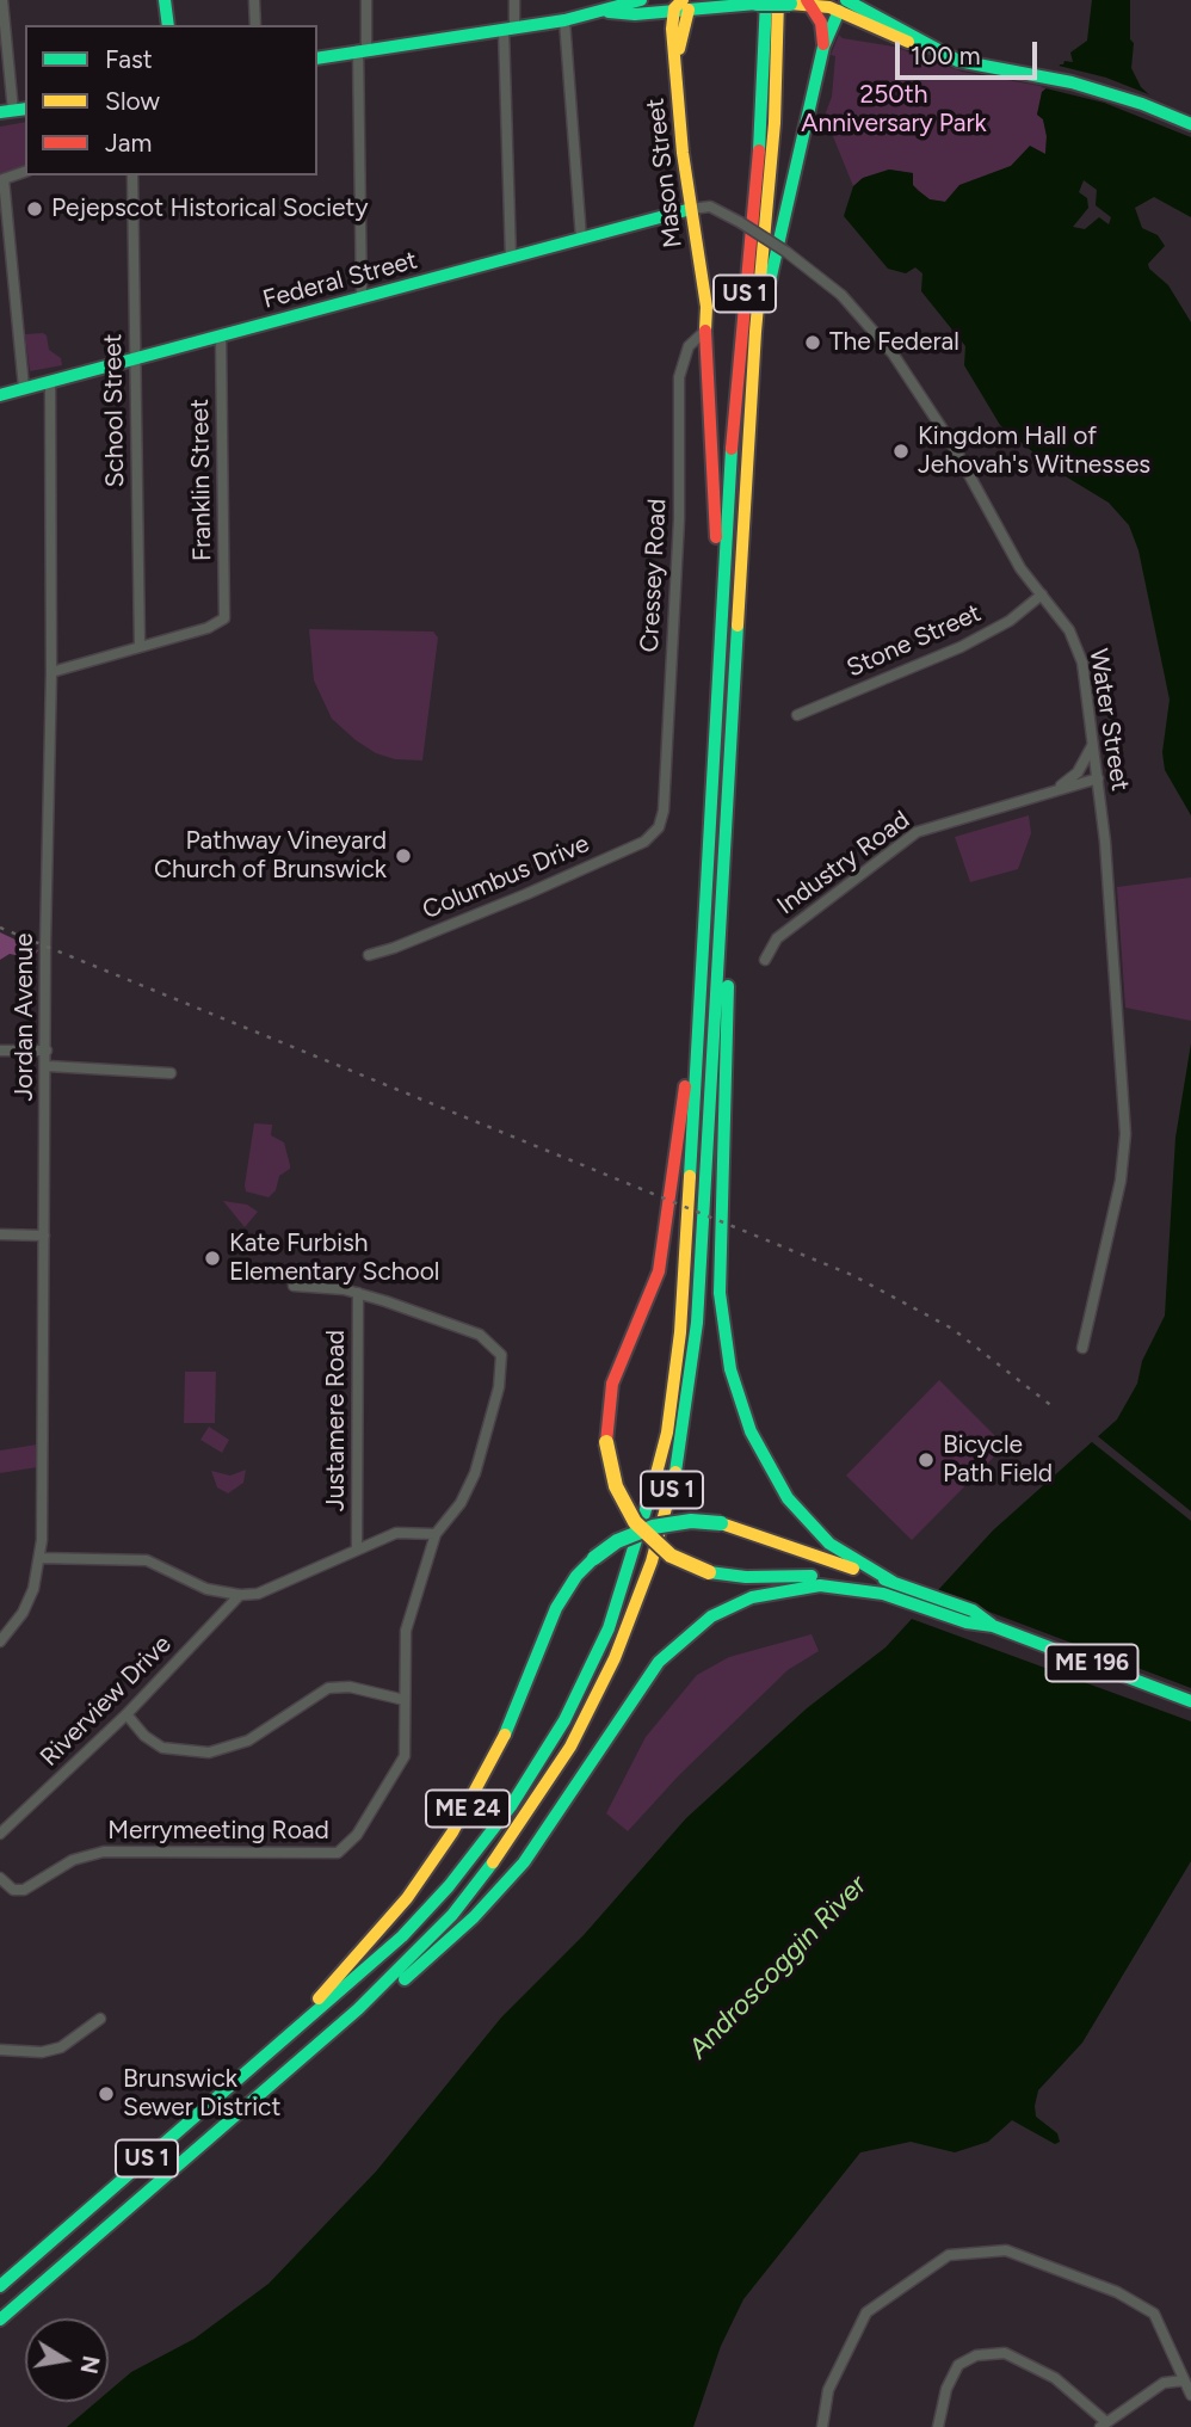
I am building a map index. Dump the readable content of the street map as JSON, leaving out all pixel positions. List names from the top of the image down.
{
  "streets": {
    "main road": [
      "Mason Street",
      "Federal Street",
      "US 1",
      "ME 196",
      "ME 24"
    ],
    "street": [
      "School Street",
      "Franklin Street",
      "Cressey Road",
      "Stone Street",
      "Water Street",
      "Industry Road",
      "Columbus Drive",
      "Jordan Avenue",
      "Justamere Road",
      "Riverview Drive",
      "Merrymeeting Road"
    ]
  },
  "crossings": [
    ["Mason Street", "Federal Street"],
    ["Mason Street", "US 1"],
    ["Mason Street", "Cressey Road"],
    ["Mason Street", "Water Street"],
    ["Federal Street", "School Street"],
    ["Federal Street", "Franklin Street"],
    ["Federal Street", "Water Street"],
    ["Federal Street", "Jordan Avenue"],
    ["US 1", "ME 24"],
    ["School Street", "Franklin Street"],
    ["Cressey Road", "Columbus Drive"],
    ["Stone Street", "Water Street"],
    ["Water Street", "Industry Road"],
    ["Justamere Road", "Merrymeeting Road"],
    ["ME 196", "ME 24"]
  ],
  "water": ["Androscoggin River"],
  "parks": ["250th Anniversary Park"],
  "places": [
    "Pejepscot Historical Society",
    "The Federal",
    "Kingdom Hall of Jehovah's Witnesses",
    "Pathway Vineyard Church of Brunswick",
    "Kate Furbish Elementary School",
    "Bicycle Path Field",
    "Brunswick Sewer District"
  ],
  "legend": ["Fast", "Slow", "Jam"],
  "scale_bar": "100 m",
  "north": "right"
}
